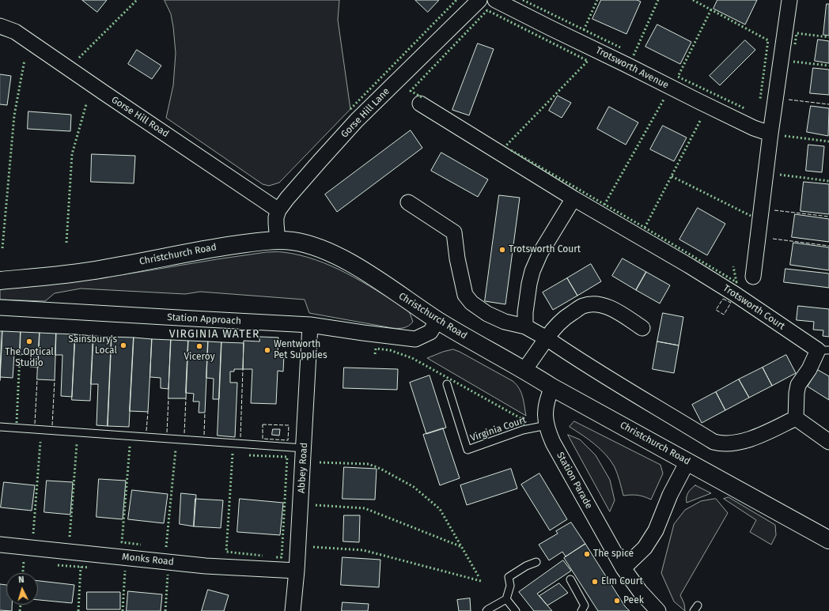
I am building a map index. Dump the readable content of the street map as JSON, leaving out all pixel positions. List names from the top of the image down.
{
  "streets": {
    "main road": ["Christchurch Road"],
    "street": [
      "Trotsworth Avenue",
      "Gorse Hill Lane",
      "Gorse Hill Road",
      "Trotsworth Court",
      "Station Approach",
      "Abbey Road",
      "Station Parade",
      "Monks Road"
    ],
    "lane": ["Virginia Court"]
  },
  "crossings": [
    ["Gorse Hill Lane", "Gorse Hill Road"],
    ["Gorse Hill Lane", "Christchurch Road"],
    ["Christchurch Road", "Station Approach"],
    ["Christchurch Road", "Station Parade"],
    ["Station Approach", "Abbey Road"],
    ["Virginia Court", "Station Parade"],
    ["Abbey Road", "Monks Road"]
  ],
  "districts": ["VIRGINIA WATER"],
  "places": [
    "Trotsworth Court",
    "The Optical Studio",
    "Sainsbury's Local",
    "Viceroy",
    "Wentworth Pet Supplies",
    "The spice",
    "Elm Court",
    "Peek"
  ],
  "north": "top"
}
